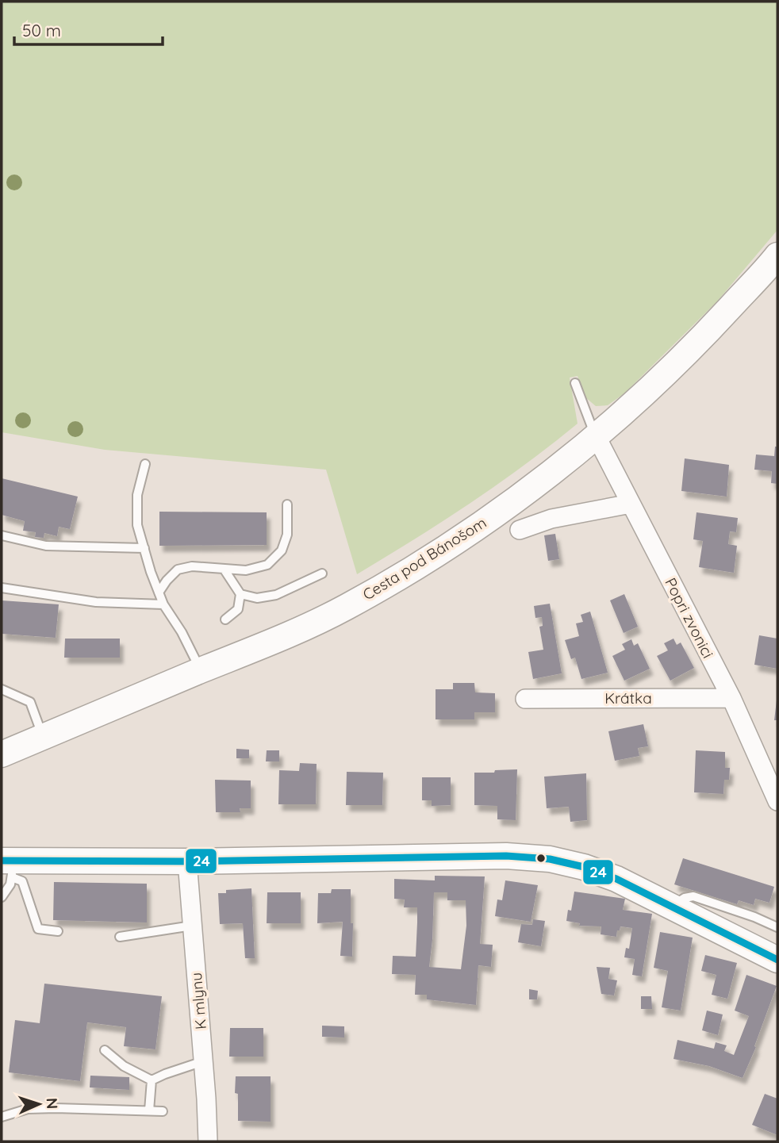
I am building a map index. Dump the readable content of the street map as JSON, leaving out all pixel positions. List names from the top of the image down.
{
  "streets": {
    "street": [
      "Cesta pod Bánošom",
      "Popri zvonici",
      "Krátka",
      "K mlynu"
    ]
  },
  "crossings": [
    ["Cesta pod Bánošom", "Popri zvonici"],
    ["Popri zvonici", "Krátka"]
  ],
  "lines": ["transit line 24"],
  "scale_bar": "50 m",
  "north": "right"
}
